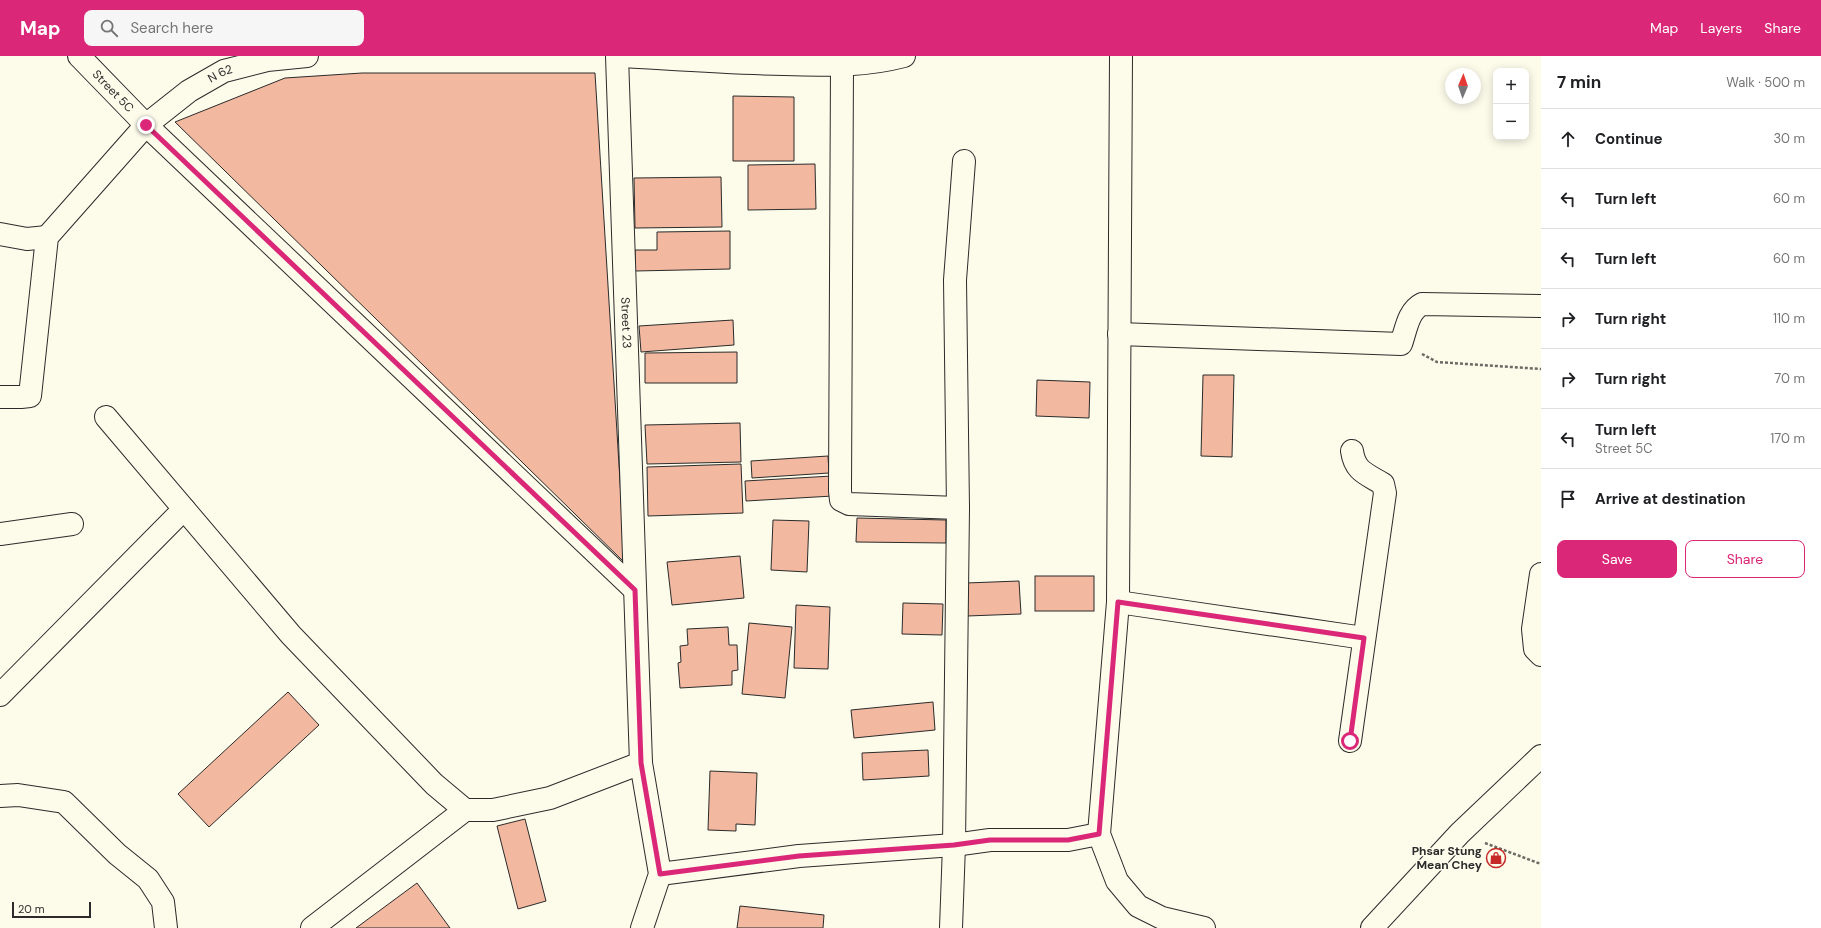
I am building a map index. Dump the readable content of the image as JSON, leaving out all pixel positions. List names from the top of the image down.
{
  "streets": {
    "street": ["N 62", "Street 5C", "Street 23"]
  },
  "crossings": [
    ["N 62", "Street 5C"],
    ["Street 5C", "Street 23"]
  ],
  "places": {
    "shop": ["Phsar Stung Mean Chey"]
  },
  "scale_bar": "20 m",
  "north": "top",
  "page": {
    "header": "Map",
    "search": "Search here",
    "nav": ["Map", "Layers", "Share"],
    "heading": ["7 min", "Walk · 500 m"],
    "map_buttons": ["+", "−"],
    "list": [
      ["Continue", "30 m"],
      ["Turn left", "60 m"],
      ["Turn left", "60 m"],
      ["Turn right", "110 m"],
      ["Turn right", "70 m"],
      ["Turn left", "Street 5C", "170 m"],
      "Arrive at destination"
    ],
    "buttons": ["Save", "Share"],
    "scale": "20 m"
  }
}
